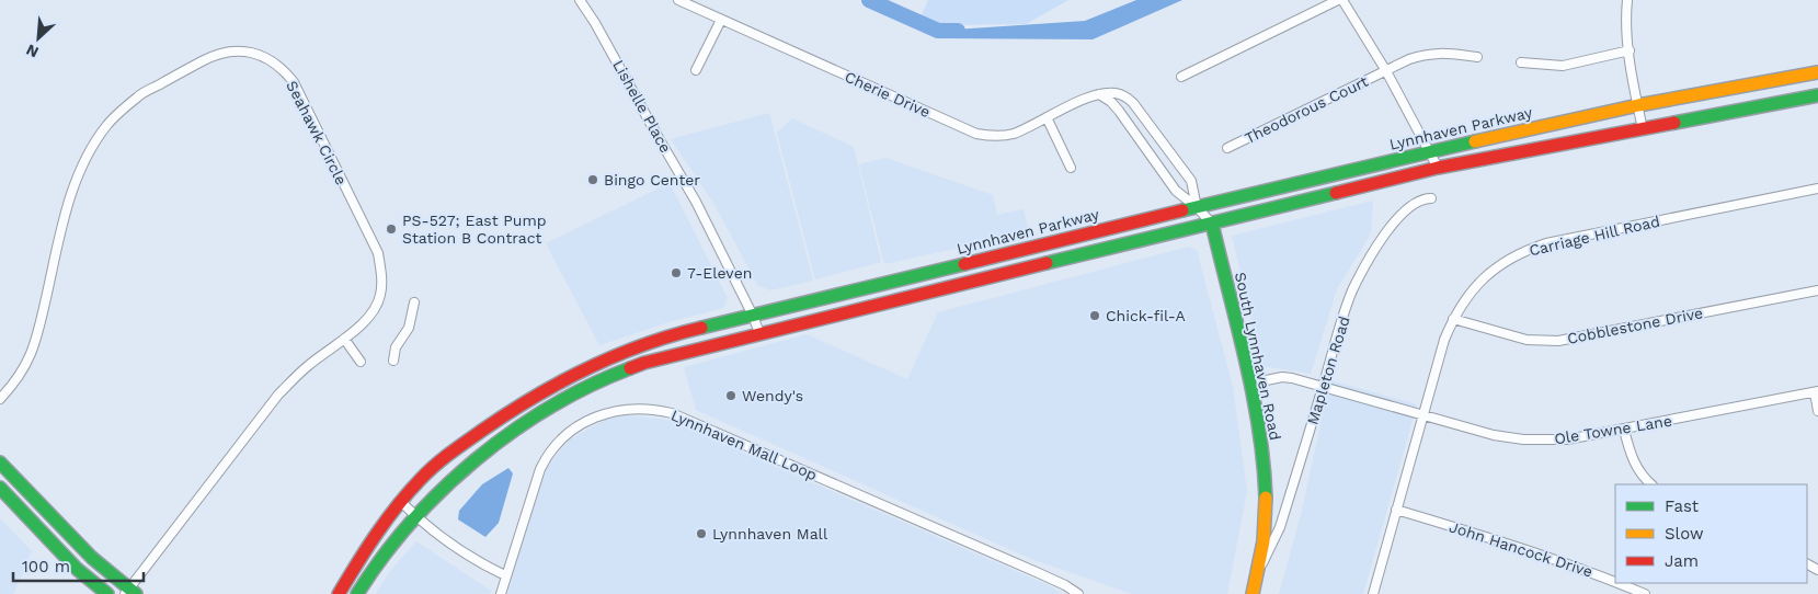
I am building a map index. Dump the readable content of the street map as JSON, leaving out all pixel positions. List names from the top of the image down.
{
  "streets": {
    "main road": ["Lynnhaven Parkway", "South Lynnhaven Road"],
    "street": [
      "Cherie Drive",
      "Lishelle Place",
      "Theodorous Court",
      "Seahawk Circle",
      "Carriage Hill Road",
      "Cobblestone Drive",
      "Mapleton Road",
      "Ole Towne Lane",
      "Lynnhaven Mall Loop",
      "John Hancock Drive"
    ]
  },
  "crossings": [
    ["Cherie Drive", "Lynnhaven Parkway"],
    ["Lishelle Place", "Lynnhaven Parkway"],
    ["Carriage Hill Road", "Cobblestone Drive"],
    ["Carriage Hill Road", "Ole Towne Lane"],
    ["Carriage Hill Road", "John Hancock Drive"],
    ["South Lynnhaven Road", "Mapleton Road"],
    ["South Lynnhaven Road", "Ole Towne Lane"],
    ["Mapleton Road", "Ole Towne Lane"]
  ],
  "places": [
    "Bingo Center",
    "PS-527; East Pump Station B Contract",
    "7-Eleven",
    "Chick-fil-A",
    "Wendy's",
    "Lynnhaven Mall"
  ],
  "legend": ["Fast", "Slow", "Jam"],
  "scale_bar": "100 m",
  "north": "bottom left"
}
